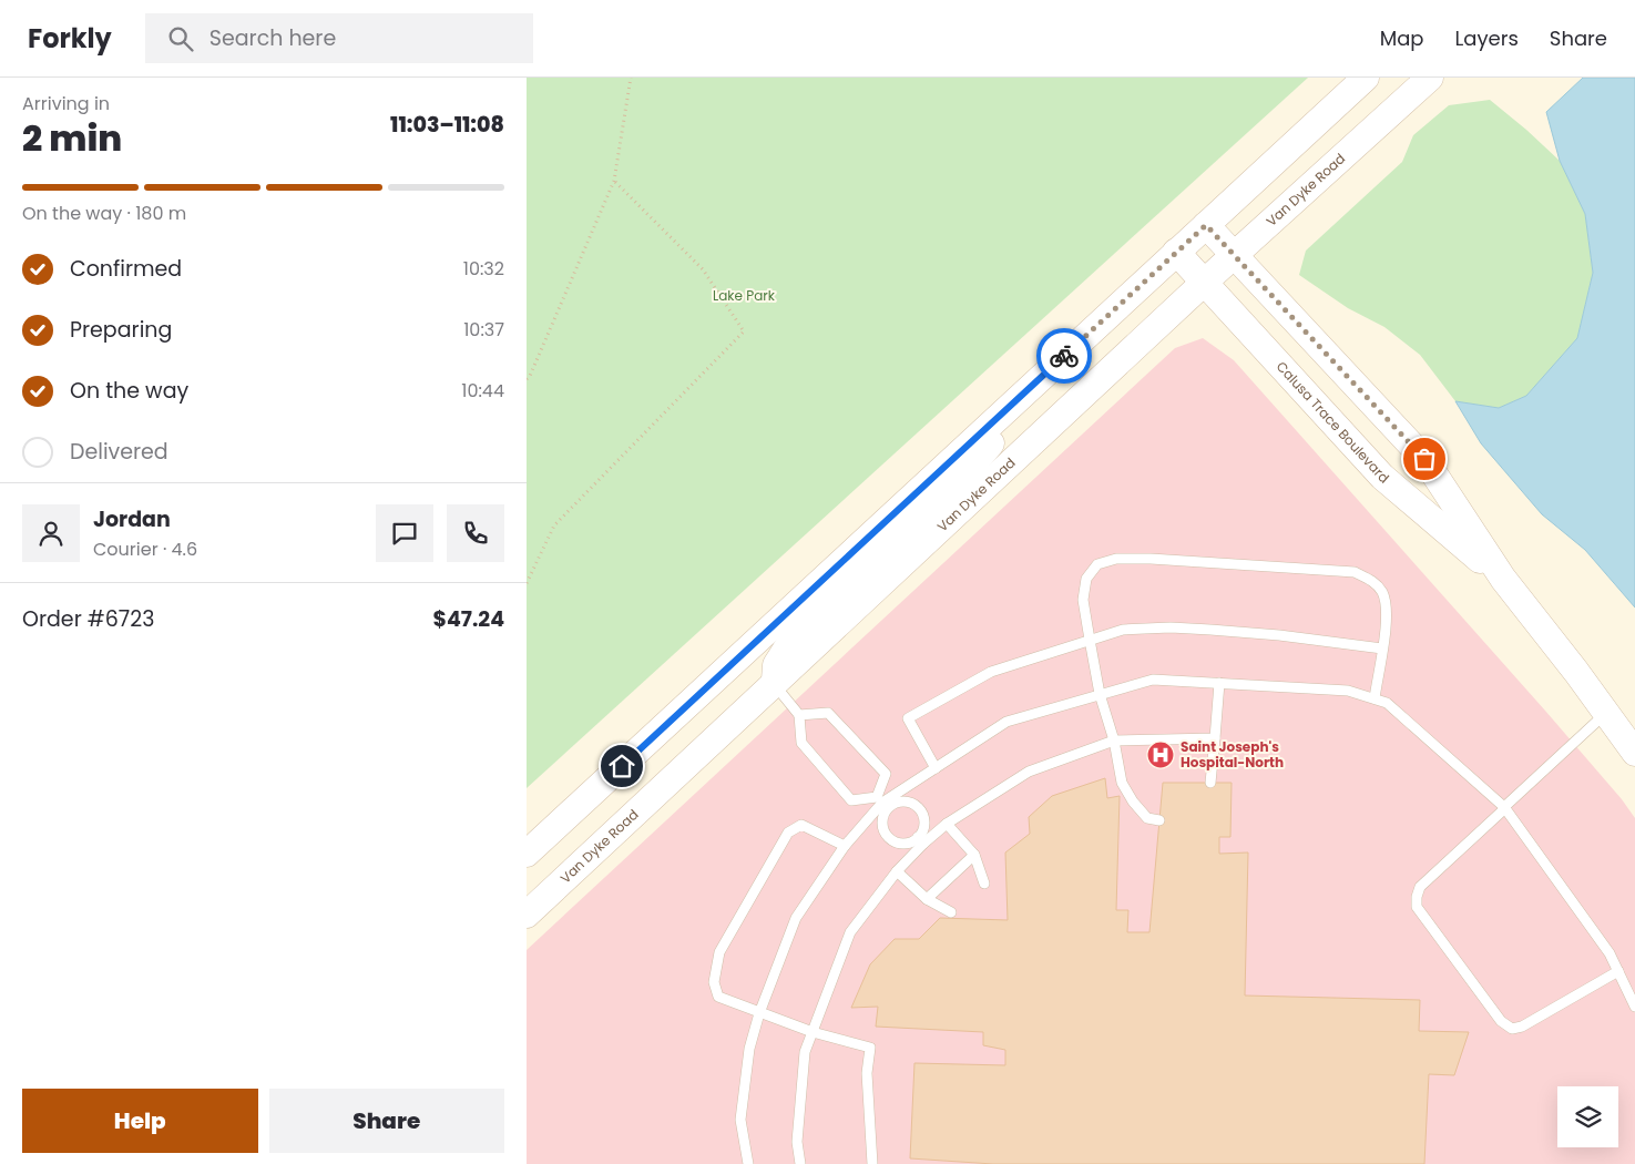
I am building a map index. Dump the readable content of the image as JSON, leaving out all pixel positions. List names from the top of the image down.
{
  "streets": {
    "main road": ["Van Dyke Road", "Calusa Trace Boulevard"]
  },
  "crossings": [
    ["Van Dyke Road", "Calusa Trace Boulevard"]
  ],
  "parks": ["Lake Park"],
  "places": {
    "hospital": ["Saint Joseph's Hospital-North"]
  },
  "page": {
    "header": "Forkly",
    "search": "Search here",
    "nav": ["Map", "Layers", "Share"],
    "heading": ["2 min", "Arriving in", "11:03–11:08"],
    "panel": [
      "Jordan",
      "Courier · 4.6",
      "Order #6723",
      "$47.24"
    ],
    "bar": "On the way · 180 m",
    "list": [
      ["Confirmed", "10:32"],
      ["Preparing", "10:37"],
      ["On the way", "10:44"],
      "Delivered"
    ],
    "buttons": ["Help", "Share"]
  }
}
